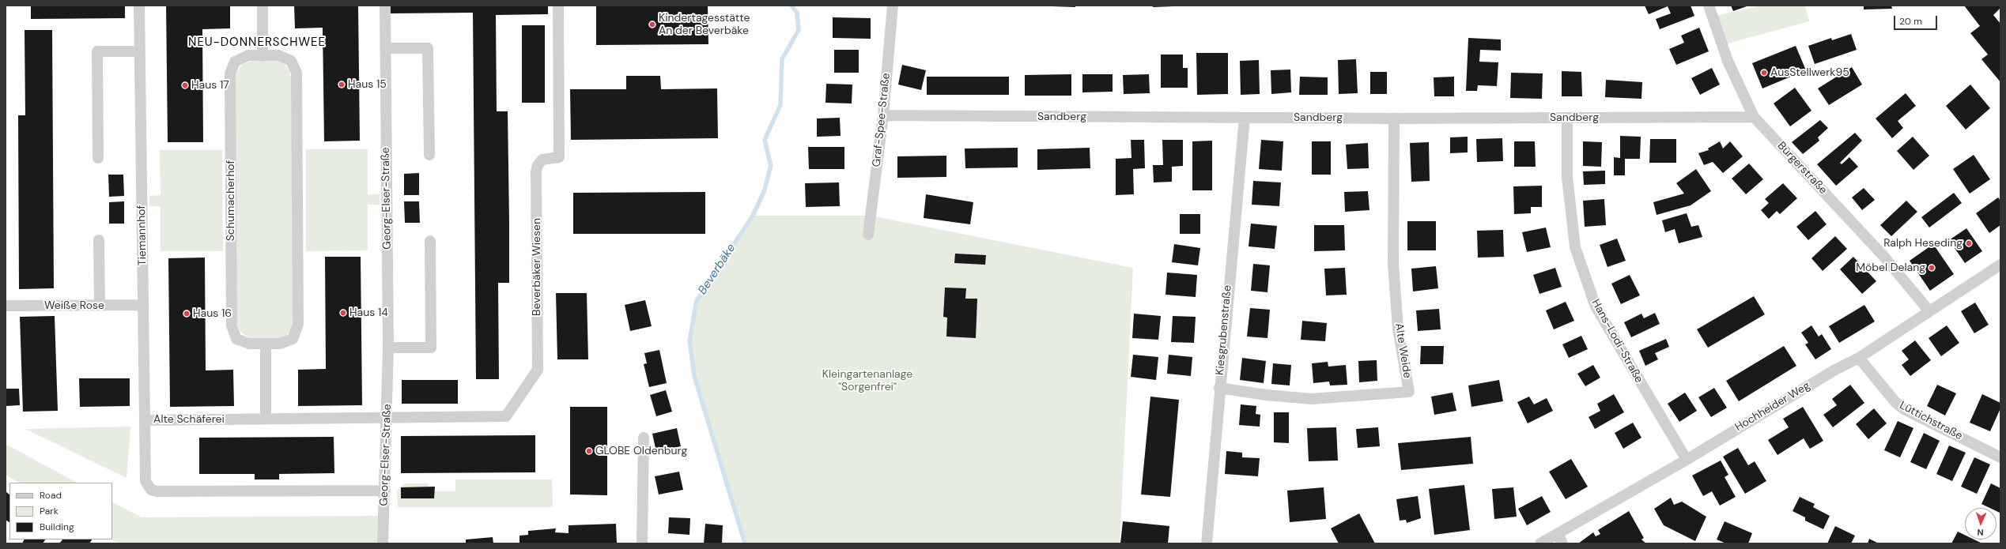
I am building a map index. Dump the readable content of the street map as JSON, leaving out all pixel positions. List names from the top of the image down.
{
  "streets": {
    "street": [
      "Sandberg",
      "Graf-Spee-Straße",
      "Bürgerstraße",
      "Georg-Elser-Straße",
      "Schumacherhof",
      "Tiemannhof",
      "Beverbäker Wiesen",
      "Weiße Rose",
      "Kiesgrubenstraße",
      "Hans-Lodi-Straße",
      "Alte Weide",
      "Hochheider Weg",
      "Alte Schäferei",
      "Lüttichstraße"
    ]
  },
  "crossings": [
    ["Sandberg", "Graf-Spee-Straße"],
    ["Sandberg", "Bürgerstraße"],
    ["Sandberg", "Kiesgrubenstraße"],
    ["Sandberg", "Hans-Lodi-Straße"],
    ["Sandberg", "Alte Weide"],
    ["Bürgerstraße", "Hochheider Weg"],
    ["Georg-Elser-Straße", "Beverbäker Wiesen"],
    ["Georg-Elser-Straße", "Alte Schäferei"],
    ["Tiemannhof", "Weiße Rose"],
    ["Tiemannhof", "Alte Schäferei"],
    ["Beverbäker Wiesen", "Alte Schäferei"],
    ["Kiesgrubenstraße", "Alte Weide"],
    ["Hans-Lodi-Straße", "Hochheider Weg"],
    ["Hochheider Weg", "Lüttichstraße"]
  ],
  "districts": ["NEU-DONNERSCHWEE"],
  "water": ["Beverbäke"],
  "parks": ["Kleingartenanlage \"Sorgenfrei\""],
  "places": [
    "Kindertagesstätte An der Beverbäke",
    "AusStellwerk95",
    "Haus 15",
    "Haus 17",
    "Ralph Heseding",
    "Möbel Delang",
    "Haus 14",
    "Haus 16",
    "GLOBE Oldenburg"
  ],
  "legend": ["Road", "Park", "Building"],
  "scale_bar": "20 m",
  "north": "bottom"
}
